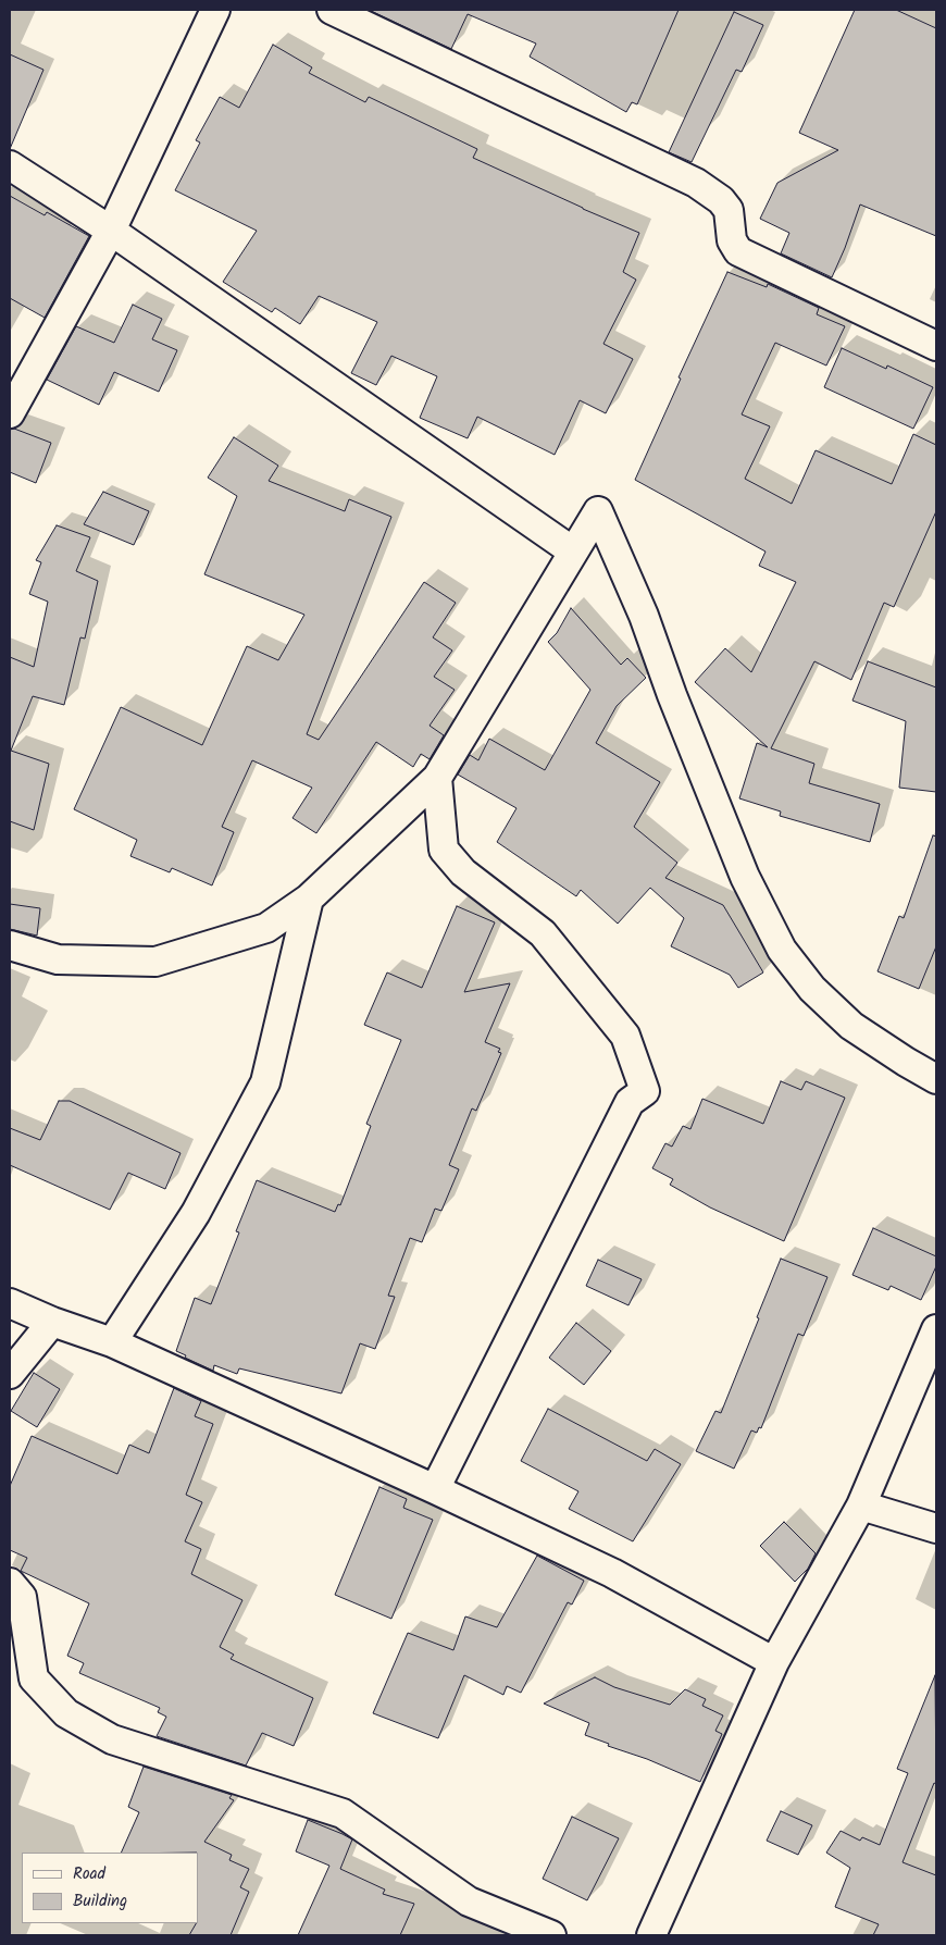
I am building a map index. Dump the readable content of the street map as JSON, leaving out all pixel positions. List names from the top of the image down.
{
  "legend": ["Road", "Building"]
}
